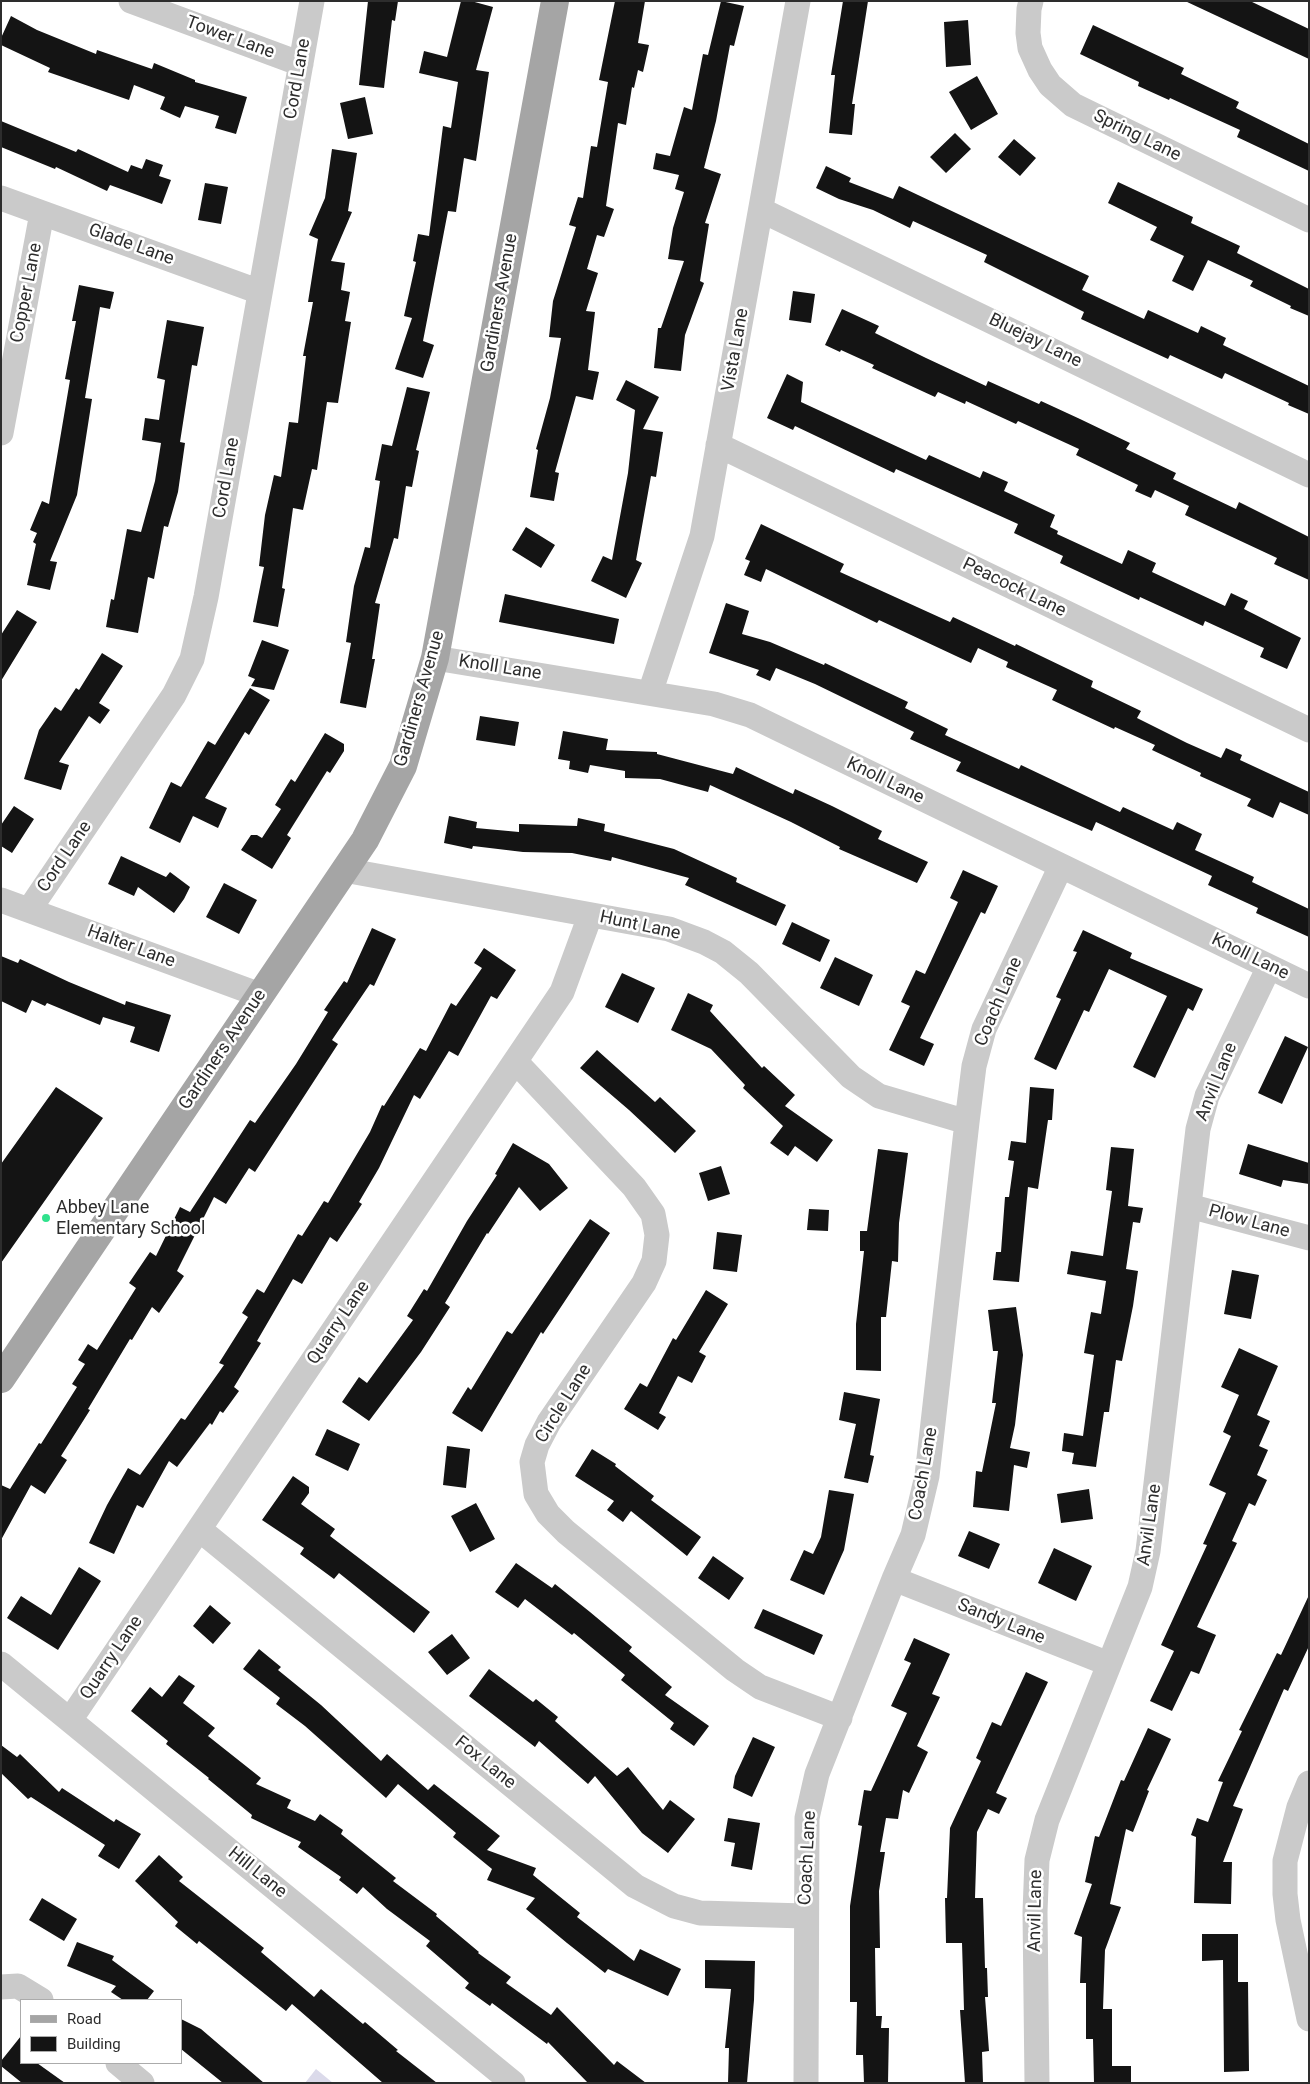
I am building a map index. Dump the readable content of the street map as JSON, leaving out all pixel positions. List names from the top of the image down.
{
  "streets": {
    "main road": ["Gardiners Avenue"],
    "street": [
      "Tower Lane",
      "Cord Lane",
      "Spring Lane",
      "Glade Lane",
      "Copper Lane",
      "Bluejay Lane",
      "Vista Lane",
      "Peacock Lane",
      "Knoll Lane",
      "Hunt Lane",
      "Halter Lane",
      "Coach Lane",
      "Anvil Lane",
      "Plow Lane",
      "Quarry Lane",
      "Circle Lane",
      "Sandy Lane",
      "Fox Lane",
      "Hill Lane"
    ]
  },
  "crossings": [
    ["Tower Lane", "Cord Lane"],
    ["Cord Lane", "Glade Lane"],
    ["Cord Lane", "Halter Lane"],
    ["Glade Lane", "Copper Lane"],
    ["Gardiners Avenue", "Knoll Lane"],
    ["Gardiners Avenue", "Hunt Lane"],
    ["Gardiners Avenue", "Halter Lane"],
    ["Bluejay Lane", "Vista Lane"],
    ["Vista Lane", "Peacock Lane"],
    ["Vista Lane", "Knoll Lane"],
    ["Knoll Lane", "Coach Lane"],
    ["Knoll Lane", "Anvil Lane"],
    ["Hunt Lane", "Coach Lane"],
    ["Hunt Lane", "Quarry Lane"],
    ["Coach Lane", "Circle Lane"],
    ["Coach Lane", "Sandy Lane"],
    ["Coach Lane", "Fox Lane"],
    ["Anvil Lane", "Plow Lane"],
    ["Anvil Lane", "Sandy Lane"],
    ["Quarry Lane", "Circle Lane"],
    ["Quarry Lane", "Fox Lane"],
    ["Quarry Lane", "Hill Lane"]
  ],
  "places": ["Abbey Lane Elementary School"],
  "legend": ["Road", "Building"]
}
